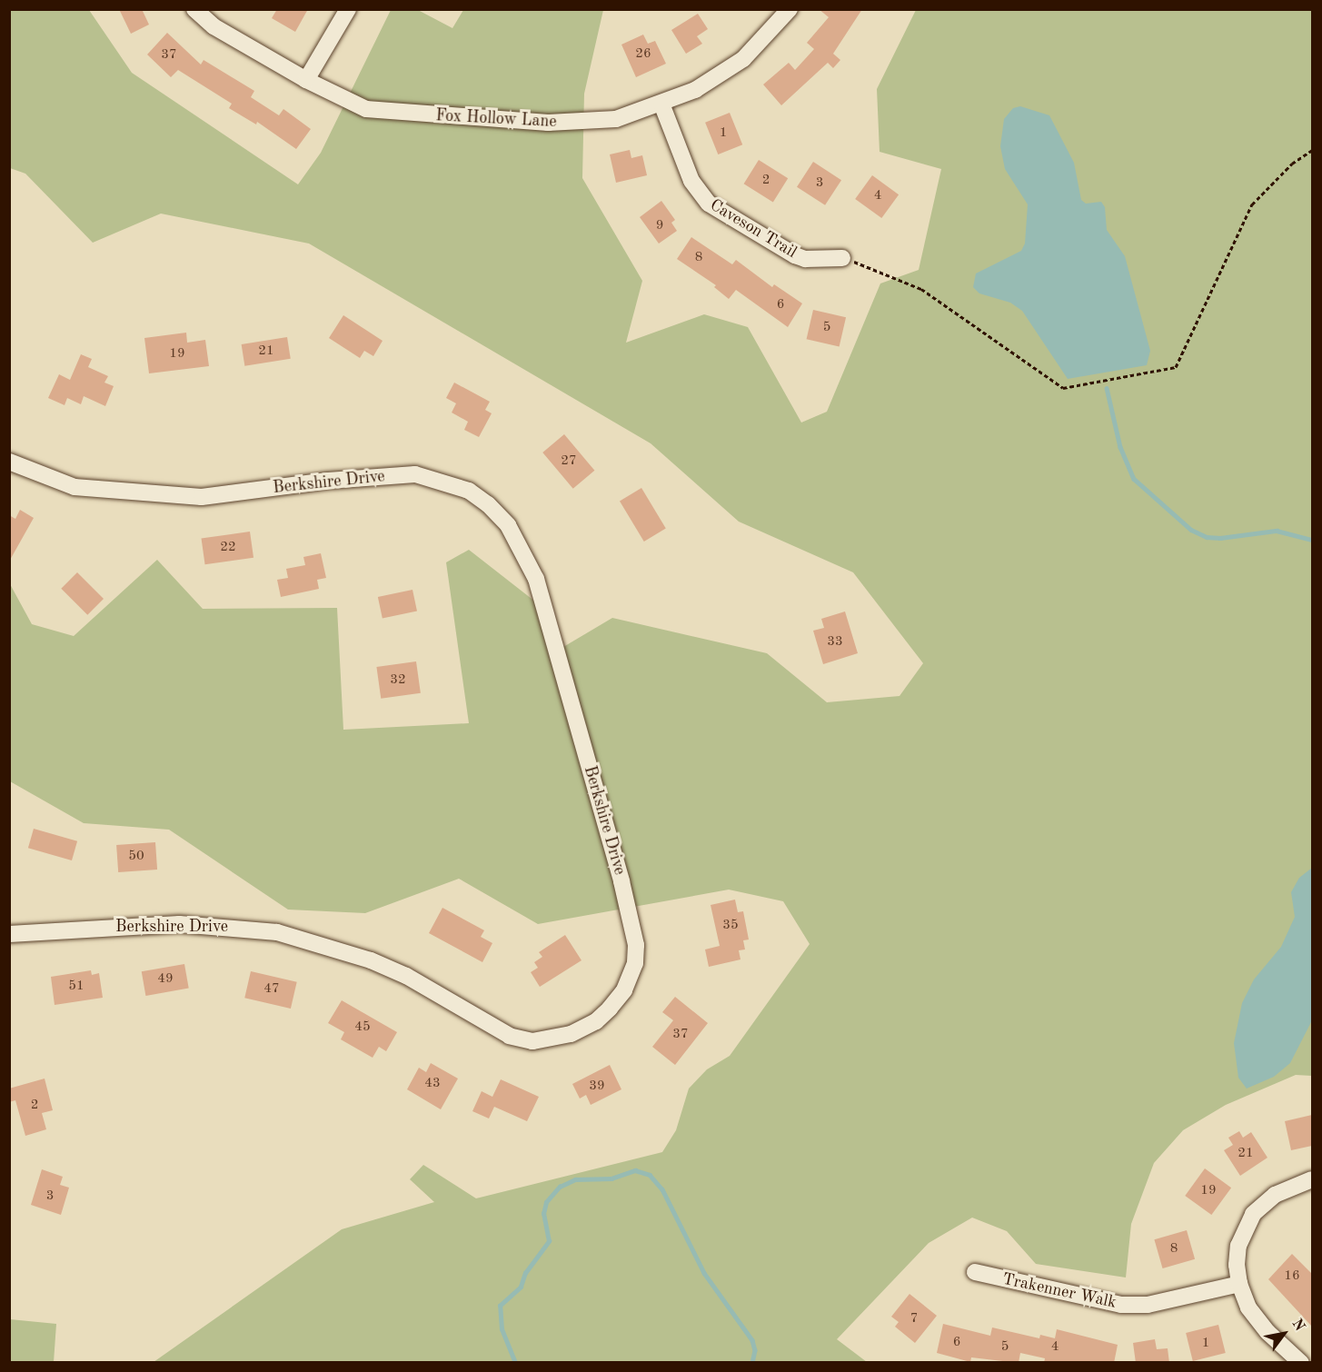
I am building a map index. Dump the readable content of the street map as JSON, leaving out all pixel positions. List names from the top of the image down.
{
  "streets": {
    "street": [
      "Fox Hollow Lane",
      "Caveson Trail",
      "Berkshire Drive",
      "Trakenner Walk"
    ]
  },
  "crossings": [
    ["Fox Hollow Lane", "Caveson Trail"]
  ],
  "house_numbers": [
    "26",
    "37",
    "1",
    "2",
    "3",
    "4",
    "9",
    "8",
    "6",
    "5",
    "21",
    "19",
    "27",
    "22",
    "33",
    "32",
    "50",
    "35",
    "49",
    "51",
    "47",
    "45",
    "37",
    "43",
    "39",
    "2",
    "21",
    "19",
    "3",
    "8",
    "16",
    "7",
    "6",
    "1",
    "5",
    "4"
  ],
  "north": "top right"
}
